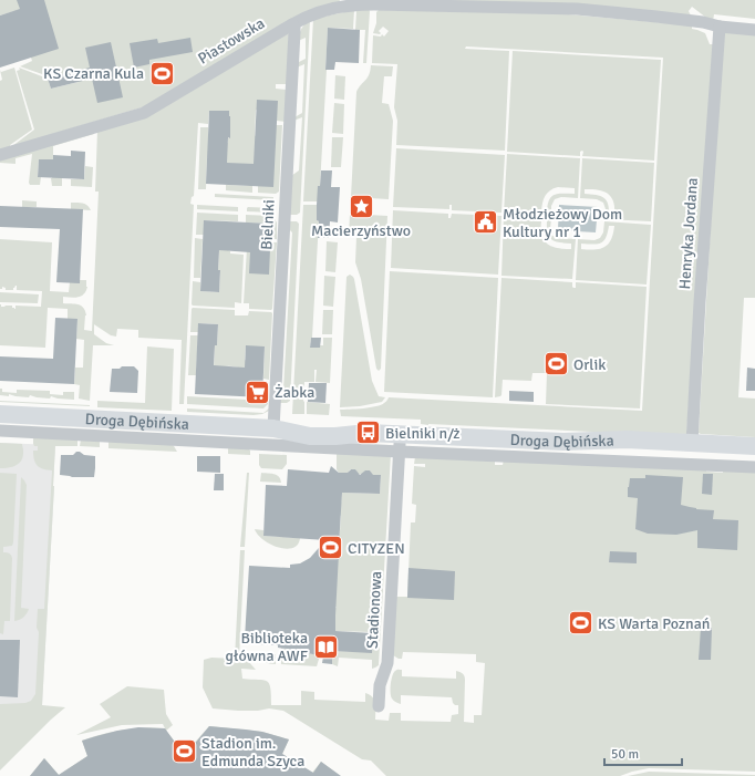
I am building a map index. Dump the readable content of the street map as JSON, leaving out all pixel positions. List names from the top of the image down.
{
  "streets": {
    "street": [
      "Piastowska",
      "Bielniki",
      "Henryka Jordana",
      "Droga Dębińska",
      "Stadionowa"
    ]
  },
  "crossings": [
    ["Piastowska", "Bielniki"],
    ["Piastowska", "Henryka Jordana"],
    ["Bielniki", "Droga Dębińska"],
    ["Henryka Jordana", "Droga Dębińska"],
    ["Droga Dębińska", "Stadionowa"]
  ],
  "places": {
    "sports": [
      "KS Czarna Kula",
      "Orlik",
      "CITYZEN",
      "KS Warta Poznań",
      "Stadion im. Edmunda Szyca"
    ],
    "place": ["Macierzyństwo"],
    "public building": ["Młodzieżowy Dom Kultury nr 1"],
    "supermarket": ["Żabka"],
    "bus stop": ["Bielniki n/ż"],
    "library": ["Biblioteka główna AWF"]
  },
  "scale_bar": "50 m"
}
